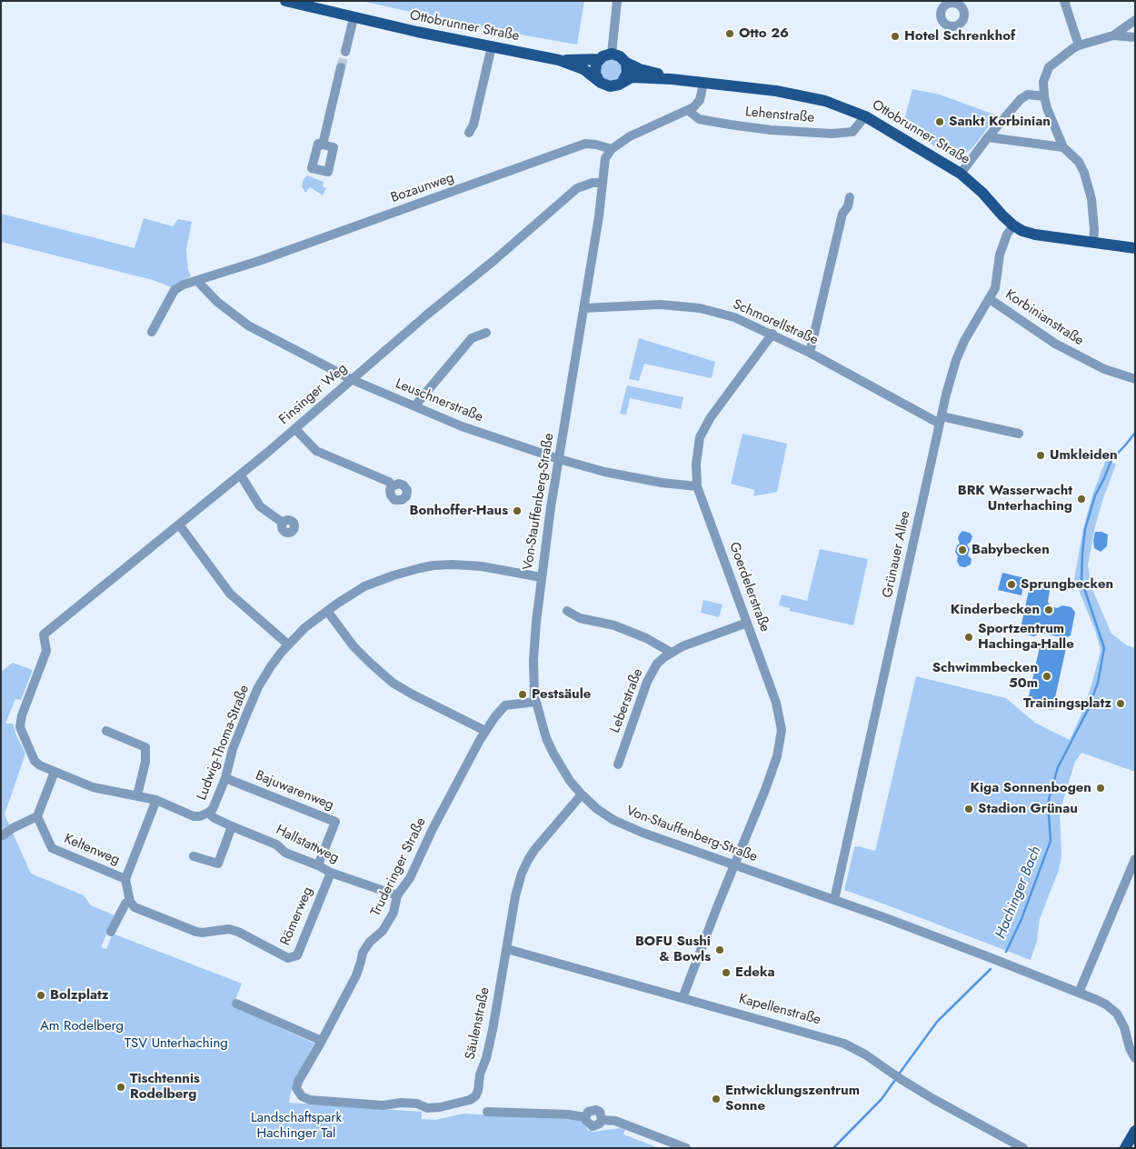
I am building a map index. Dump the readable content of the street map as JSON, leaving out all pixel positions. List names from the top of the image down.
{
  "streets": {
    "main road": ["Ottobrunner Straße"],
    "street": [
      "Lehenstraße",
      "Bozaunweg",
      "Korbinianstraße",
      "Schmorellstraße",
      "Finsinger Weg",
      "Leuschnerstraße",
      "Von-Stauffenberg-Straße",
      "Grünauer Allee",
      "Goerdelerstraße",
      "Leberstraße",
      "Ludwig-Thoma-Straße",
      "Bajuwarenweg",
      "Hallstattweg",
      "Keltenweg",
      "Truderinger Straße",
      "Römerweg",
      "Kapellenstraße",
      "Säulenstraße"
    ]
  },
  "crossings": [
    ["Ottobrunner Straße", "Lehenstraße"],
    ["Ottobrunner Straße", "Grünauer Allee"],
    ["Bozaunweg", "Leuschnerstraße"],
    ["Bozaunweg", "Von-Stauffenberg-Straße"],
    ["Korbinianstraße", "Grünauer Allee"],
    ["Schmorellstraße", "Von-Stauffenberg-Straße"],
    ["Schmorellstraße", "Grünauer Allee"],
    ["Schmorellstraße", "Goerdelerstraße"],
    ["Finsinger Weg", "Leuschnerstraße"],
    ["Finsinger Weg", "Von-Stauffenberg-Straße"],
    ["Finsinger Weg", "Ludwig-Thoma-Straße"],
    ["Leuschnerstraße", "Von-Stauffenberg-Straße"],
    ["Leuschnerstraße", "Goerdelerstraße"],
    ["Von-Stauffenberg-Straße", "Grünauer Allee"],
    ["Von-Stauffenberg-Straße", "Goerdelerstraße"],
    ["Von-Stauffenberg-Straße", "Ludwig-Thoma-Straße"],
    ["Von-Stauffenberg-Straße", "Truderinger Straße"],
    ["Von-Stauffenberg-Straße", "Säulenstraße"],
    ["Goerdelerstraße", "Leberstraße"],
    ["Goerdelerstraße", "Kapellenstraße"],
    ["Ludwig-Thoma-Straße", "Bajuwarenweg"],
    ["Ludwig-Thoma-Straße", "Hallstattweg"],
    ["Ludwig-Thoma-Straße", "Keltenweg"],
    ["Bajuwarenweg", "Hallstattweg"],
    ["Hallstattweg", "Truderinger Straße"],
    ["Hallstattweg", "Römerweg"],
    ["Truderinger Straße", "Säulenstraße"],
    ["Kapellenstraße", "Säulenstraße"]
  ],
  "water": ["Hachinger Bach"],
  "parks": ["Am Rodelberg", "TSV Unterhaching", "Landschaftspark Hachinger Tal"],
  "places": [
    "Otto 26",
    "Hotel Schrenkhof",
    "Sankt Korbinian",
    "Umkleiden",
    "BRK Wasserwacht Unterhaching",
    "Bonhoffer-Haus",
    "Babybecken",
    "Sprungbecken",
    "Kinderbecken",
    "Sportzentrum Hachinga-Halle",
    "Schwimmbecken 50m",
    "Pestsäule",
    "Trainingsplatz",
    "Kiga Sonnenbogen",
    "Stadion Grünau",
    "BOFU Sushi & Bowls",
    "Edeka",
    "Bolzplatz",
    "Tischtennis Rodelberg",
    "Entwicklungszentrum Sonne"
  ]
}
